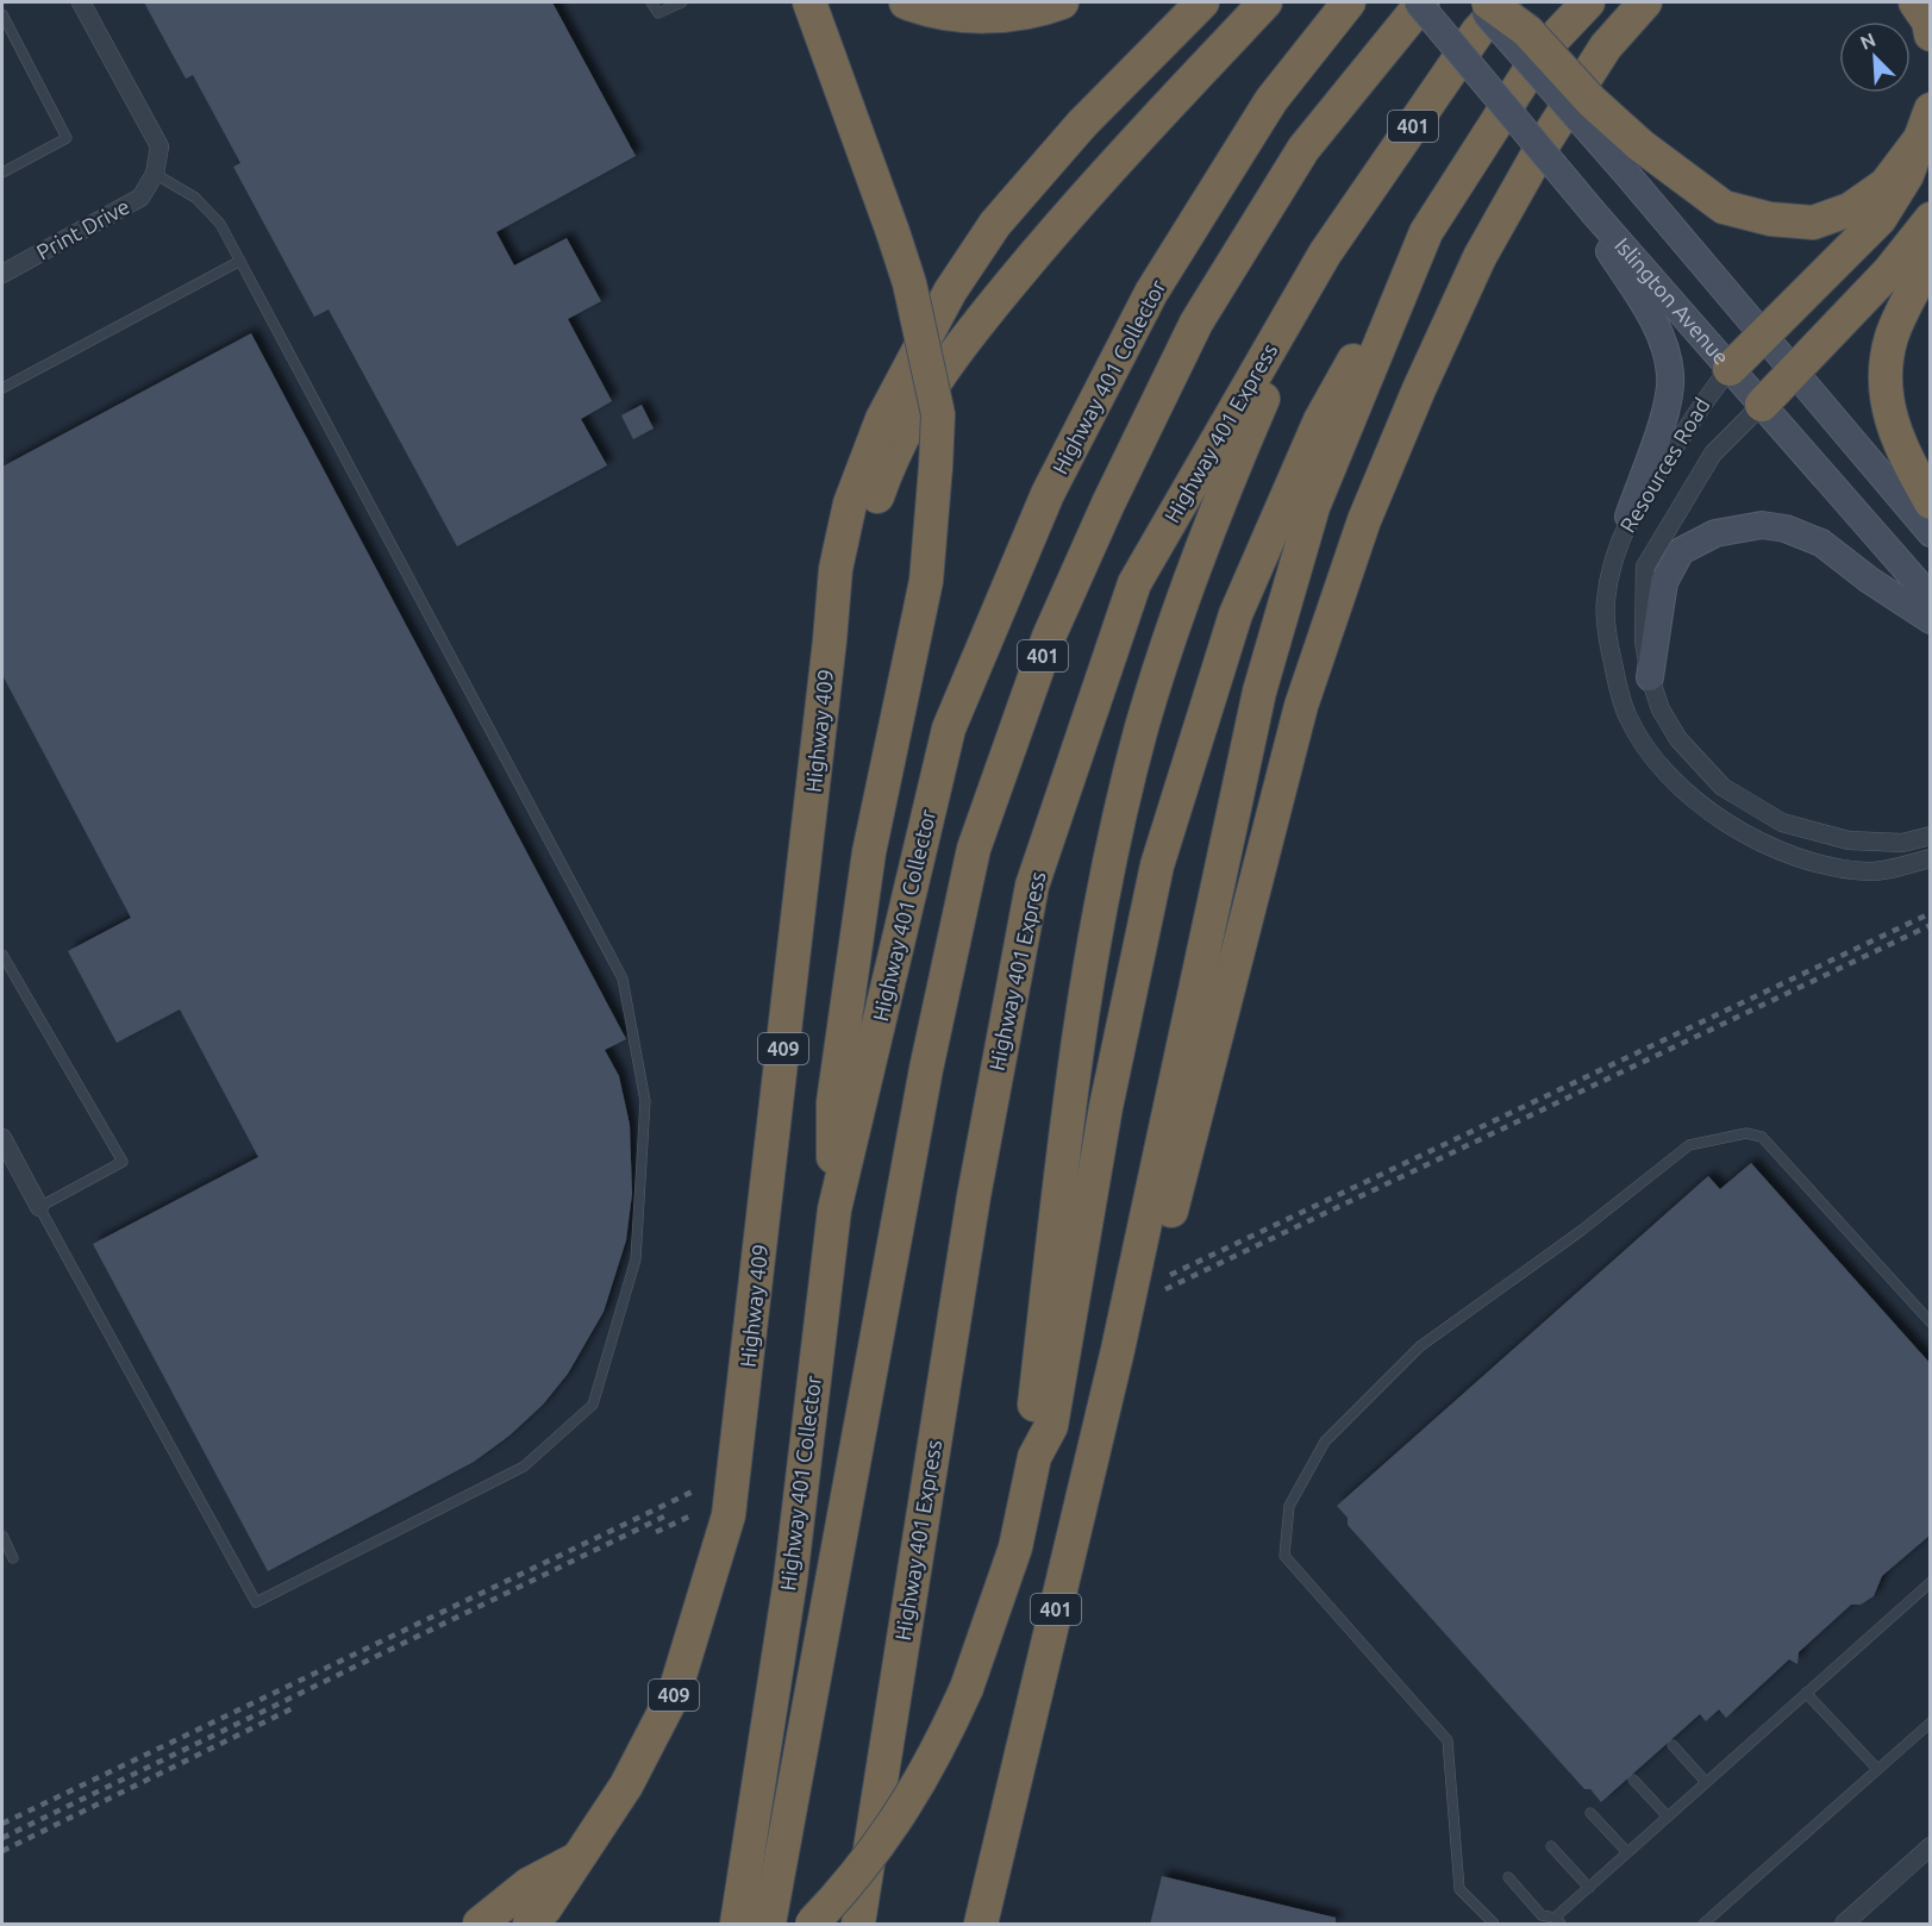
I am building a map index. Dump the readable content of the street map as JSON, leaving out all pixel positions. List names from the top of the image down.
{
  "streets": {
    "highway": [
      "401",
      "Highway 401 Collector",
      "Highway 401 Express",
      "Highway 409",
      "409"
    ],
    "main road": ["Islington Avenue"],
    "street": ["Print Drive", "Resources Road"]
  },
  "crossings": [
    ["401", "Islington Avenue"],
    ["Islington Avenue", "Resources Road"]
  ],
  "north": "top left"
}
